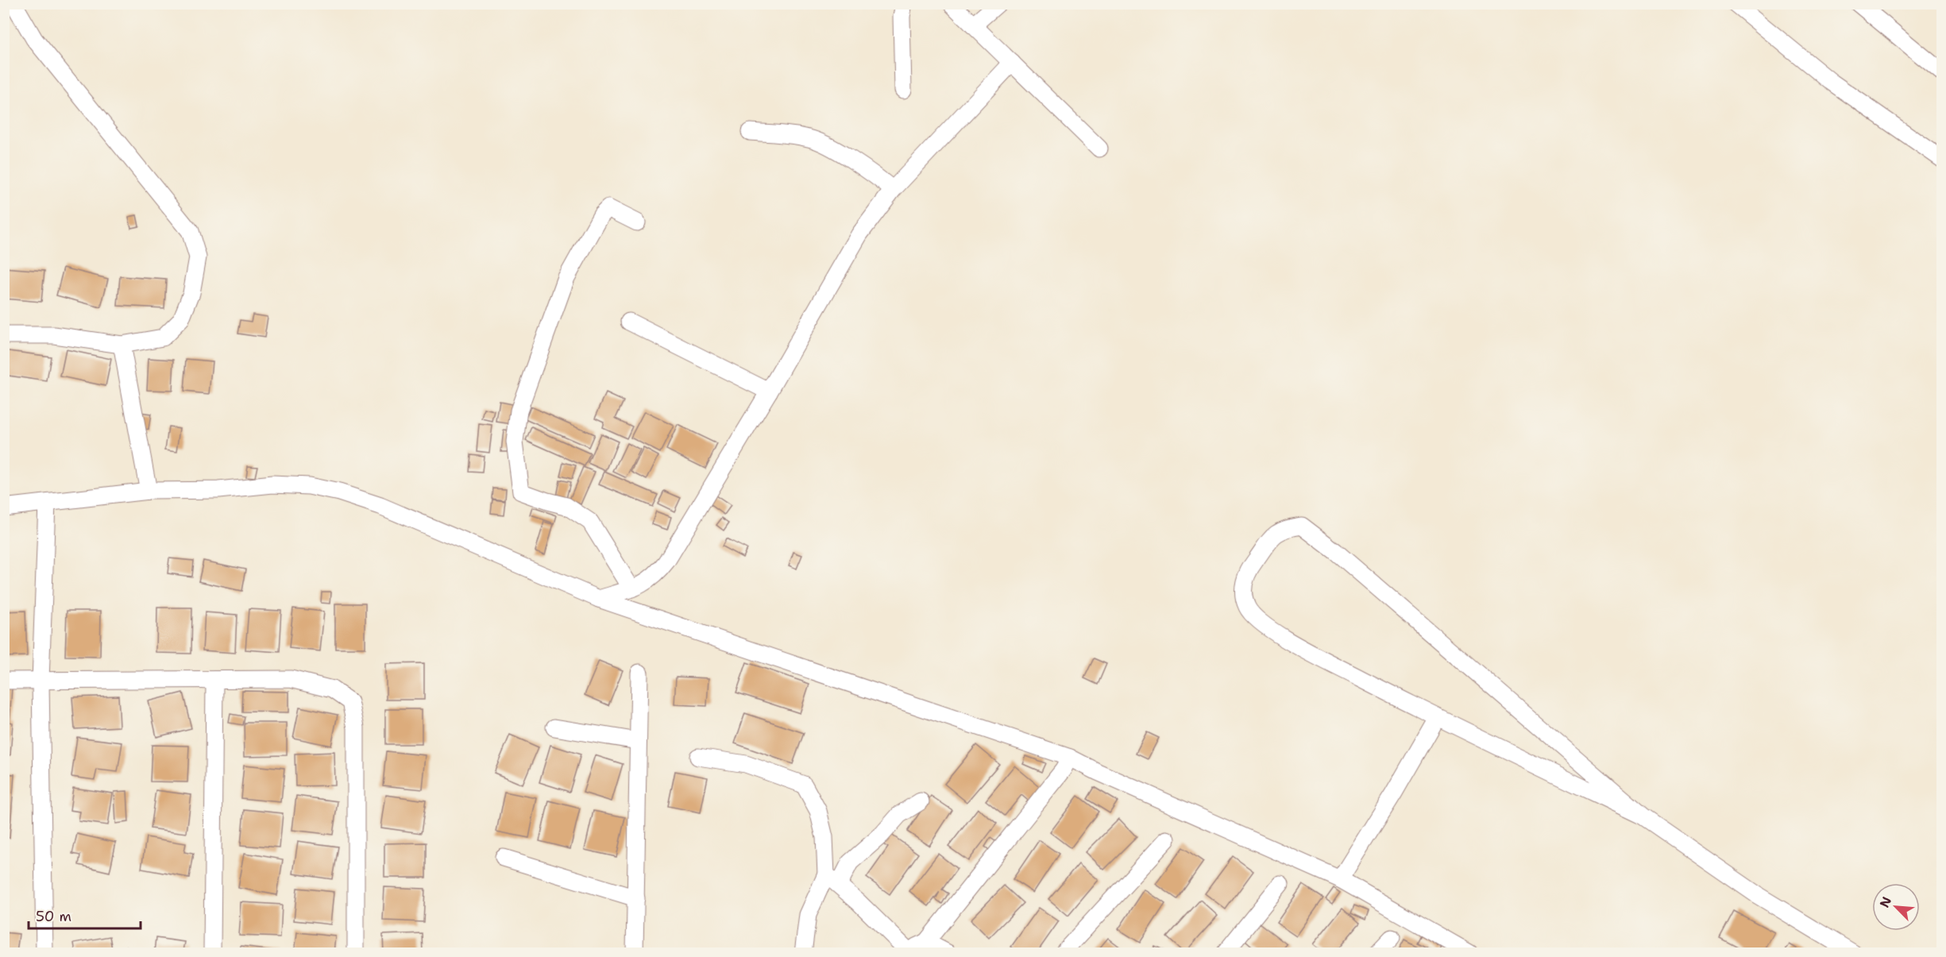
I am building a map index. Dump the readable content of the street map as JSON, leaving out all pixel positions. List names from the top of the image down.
{
  "scale_bar": "50 m",
  "north": "top left"
}
